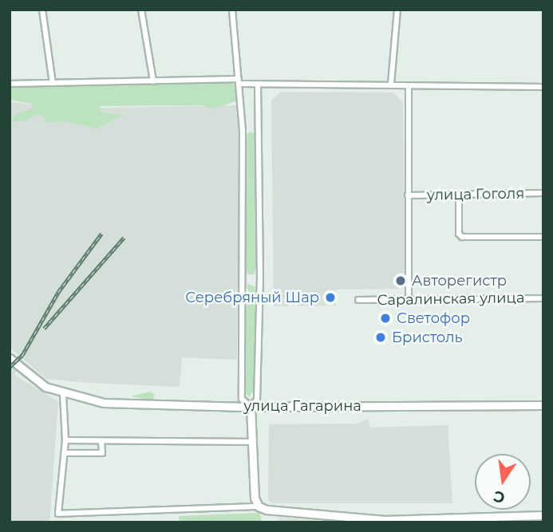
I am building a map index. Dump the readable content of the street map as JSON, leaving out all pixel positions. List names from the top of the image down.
{
  "streets": {
    "street": ["улица Гоголя", "Саралинская улица", "улица Гагарина"]
  },
  "places": [
    "Авторегистр",
    "Серебряный Шар",
    "Светофор",
    "Бристоль"
  ],
  "north": "bottom"
}
